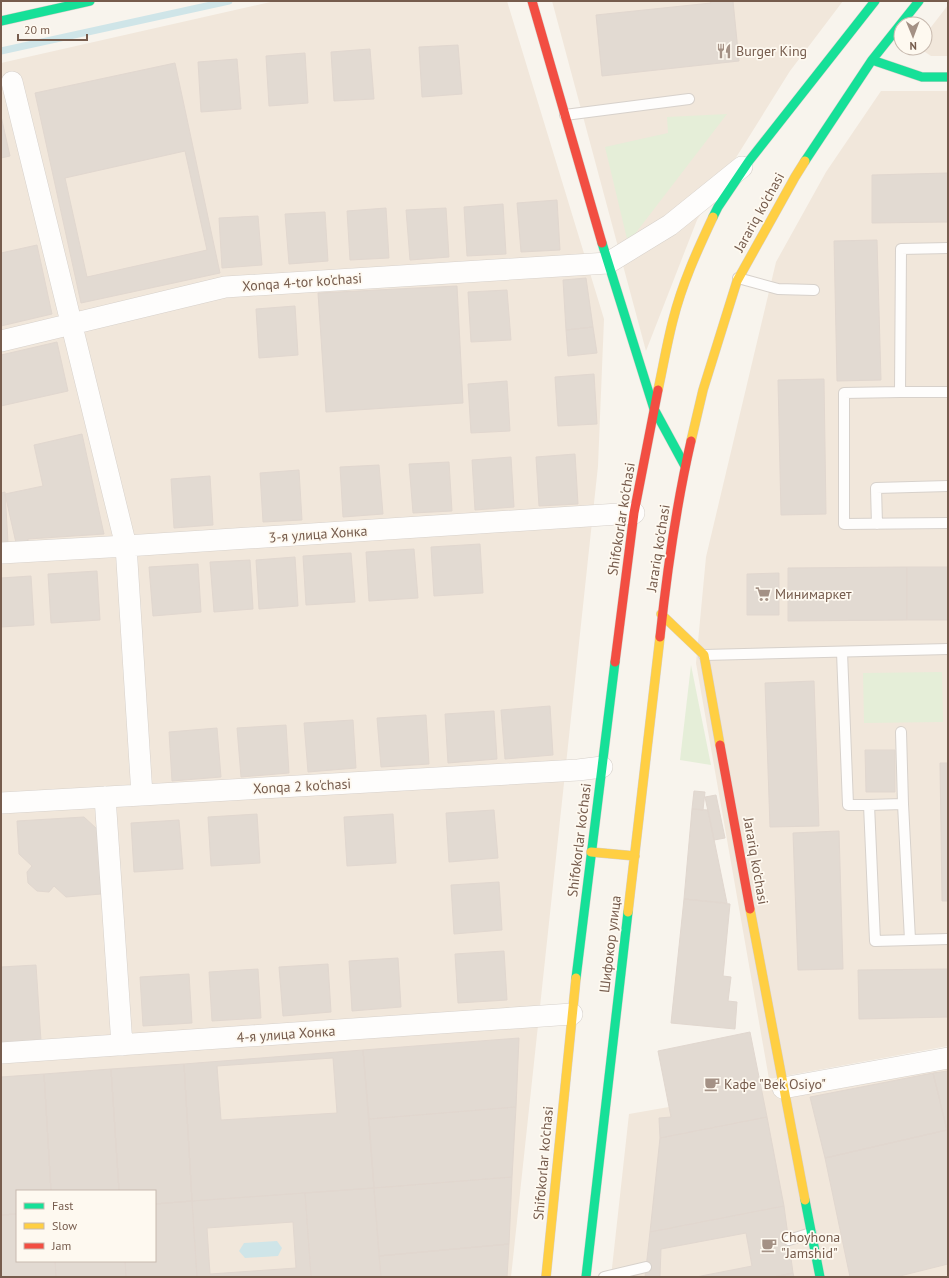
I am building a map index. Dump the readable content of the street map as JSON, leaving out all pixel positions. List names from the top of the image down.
{
  "streets": {
    "main road": ["Jarariq ko'chasi", "Shifokorlar ko'chasi", "Шифокор улица"],
    "street": [
      "Xonqa 4-tor ko'chasi",
      "3-я улица Хонка",
      "Xonqa 2 ko'chasi",
      "4-я улица Хонка"
    ]
  },
  "crossings": [
    ["Jarariq ko'chasi", "Шифокор улица"],
    ["Shifokorlar ko'chasi", "3-я улица Хонка"],
    ["Shifokorlar ko'chasi", "Xonqa 2 ko'chasi"],
    ["Shifokorlar ko'chasi", "4-я улица Хонка"]
  ],
  "places": {
    "restaurant": ["Burger King"],
    "supermarket": ["Минимаркет"],
    "cafe": ["Кафе \"Bek Osiyo\"", "Choyhona \"Jamshid\""]
  },
  "legend": ["Fast", "Slow", "Jam"],
  "scale_bar": "20 m",
  "north": "bottom"
}
